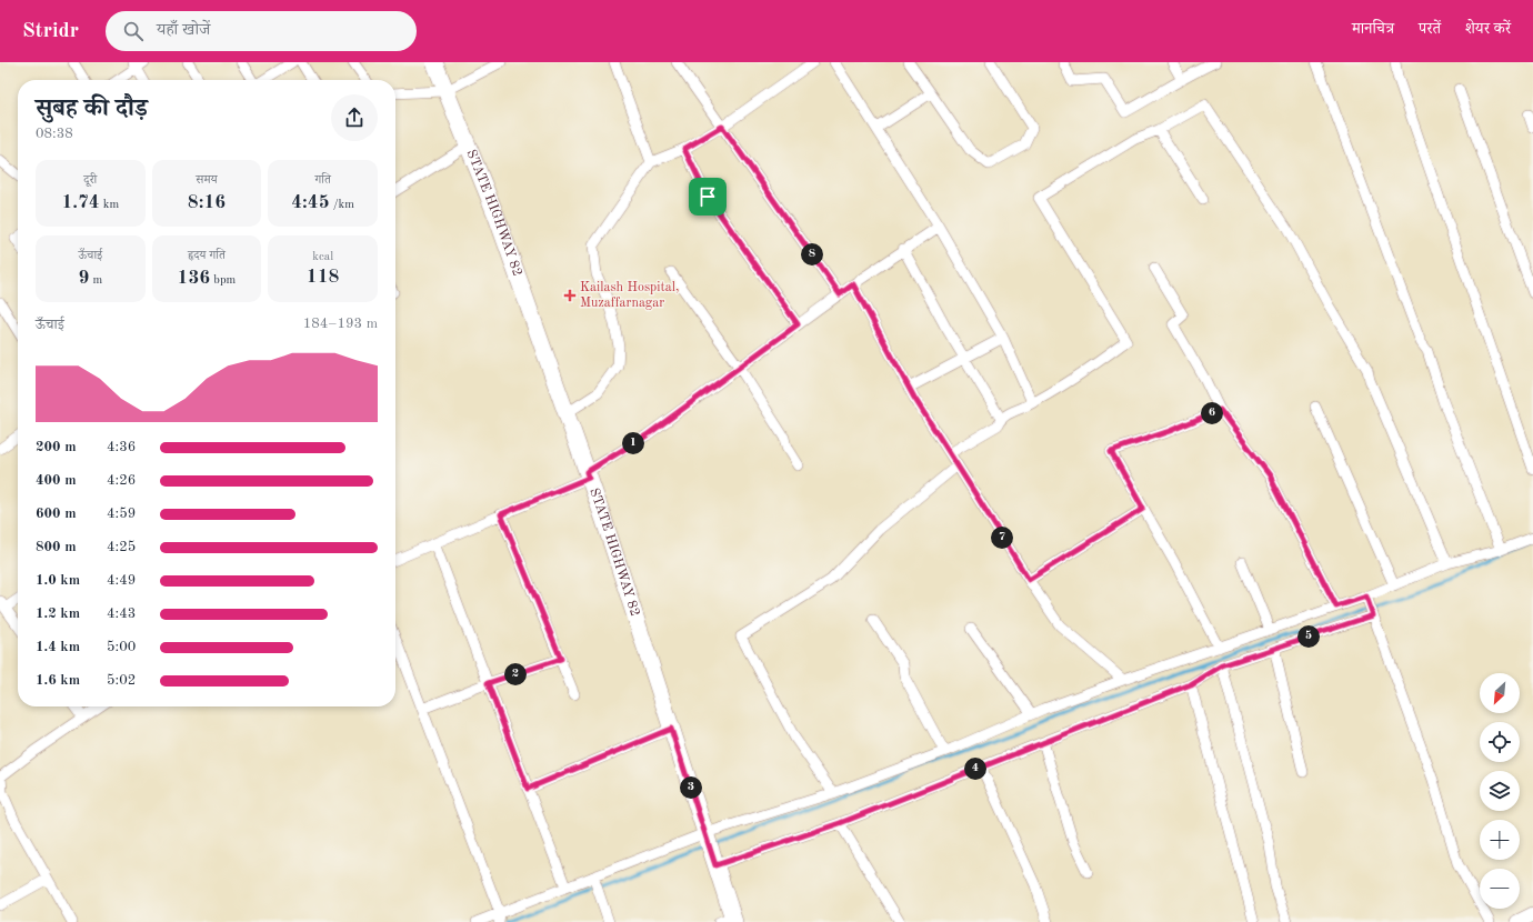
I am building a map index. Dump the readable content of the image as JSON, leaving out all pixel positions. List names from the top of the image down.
{
  "streets": {
    "main road": ["STATE HIGHWAY 82"]
  },
  "places": {
    "health": ["Kailash Hospital, Muzaffarnagar"]
  },
  "north": "bottom left",
  "page": {
    "header": "Stridr",
    "search": "यहाँ खोजें",
    "nav": ["मानचित्र", "परतें", "शेयर करें"],
    "heading": ["सुबह की दौड़", "08:38"],
    "stats": [
      ["दूरी", "1.74 km"],
      ["समय", "8:16"],
      ["गति", "4:45 /km"],
      ["ऊँचाई", "9 m"],
      ["हृदय गति", "136 bpm"],
      ["kcal", "118"]
    ],
    "pins": [
      "8",
      "6",
      "1",
      "7",
      "5",
      "2",
      "4",
      "3"
    ],
    "chart": ["ऊँचाई", "184–193 m"],
    "list": [
      {
        "name": "200 m",
        "note": "4:36"
      },
      {
        "name": "400 m",
        "note": "4:26"
      },
      {
        "name": "600 m",
        "note": "4:59"
      },
      {
        "name": "800 m",
        "note": "4:25"
      },
      {
        "name": "1.0 km",
        "note": "4:49"
      },
      {
        "name": "1.2 km",
        "note": "4:43"
      },
      {
        "name": "1.4 km",
        "note": "5:00"
      },
      {
        "name": "1.6 km",
        "note": "5:02"
      }
    ],
    "map_buttons": ["+", "−"]
  }
}
